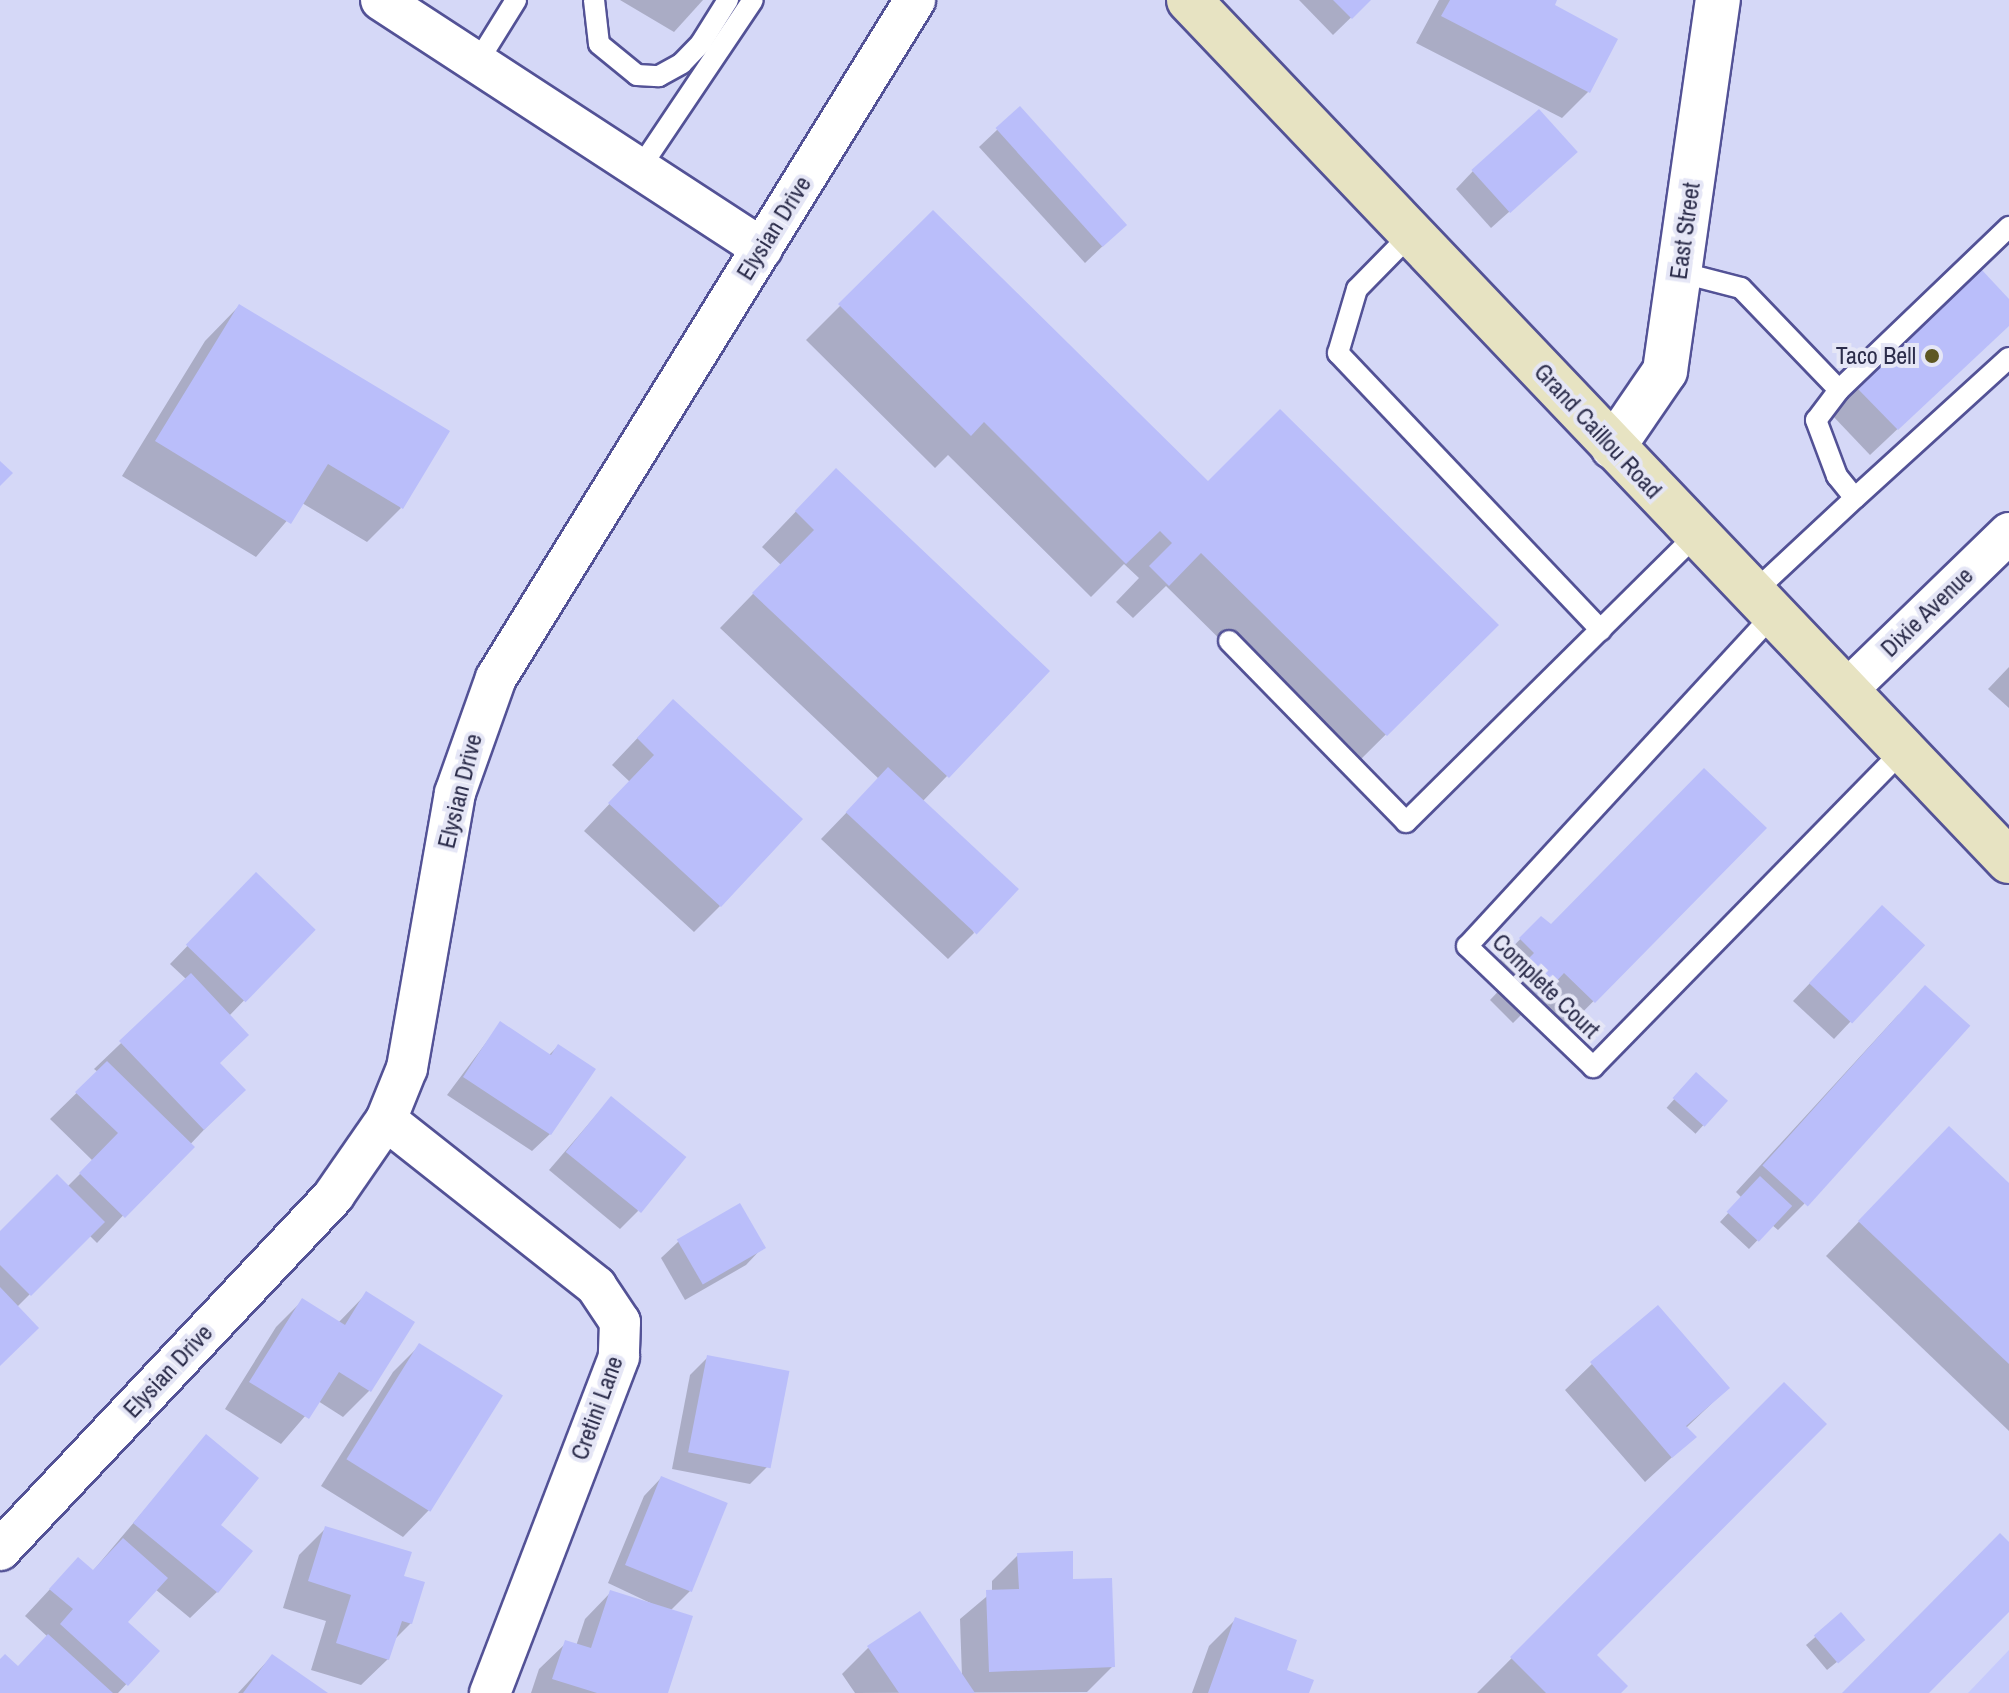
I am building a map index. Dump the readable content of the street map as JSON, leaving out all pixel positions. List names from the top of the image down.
{
  "streets": {
    "main road": ["Grand Caillou Road"],
    "street": [
      "Elysian Drive",
      "East Street",
      "Dixie Avenue",
      "Cretini Lane"
    ],
    "lane": ["Complete Court"]
  },
  "crossings": [
    ["Elysian Drive", "Cretini Lane"],
    ["East Street", "Grand Caillou Road"],
    ["Grand Caillou Road", "Dixie Avenue"],
    ["Grand Caillou Road", "Complete Court"]
  ],
  "places": ["Taco Bell"]
}
